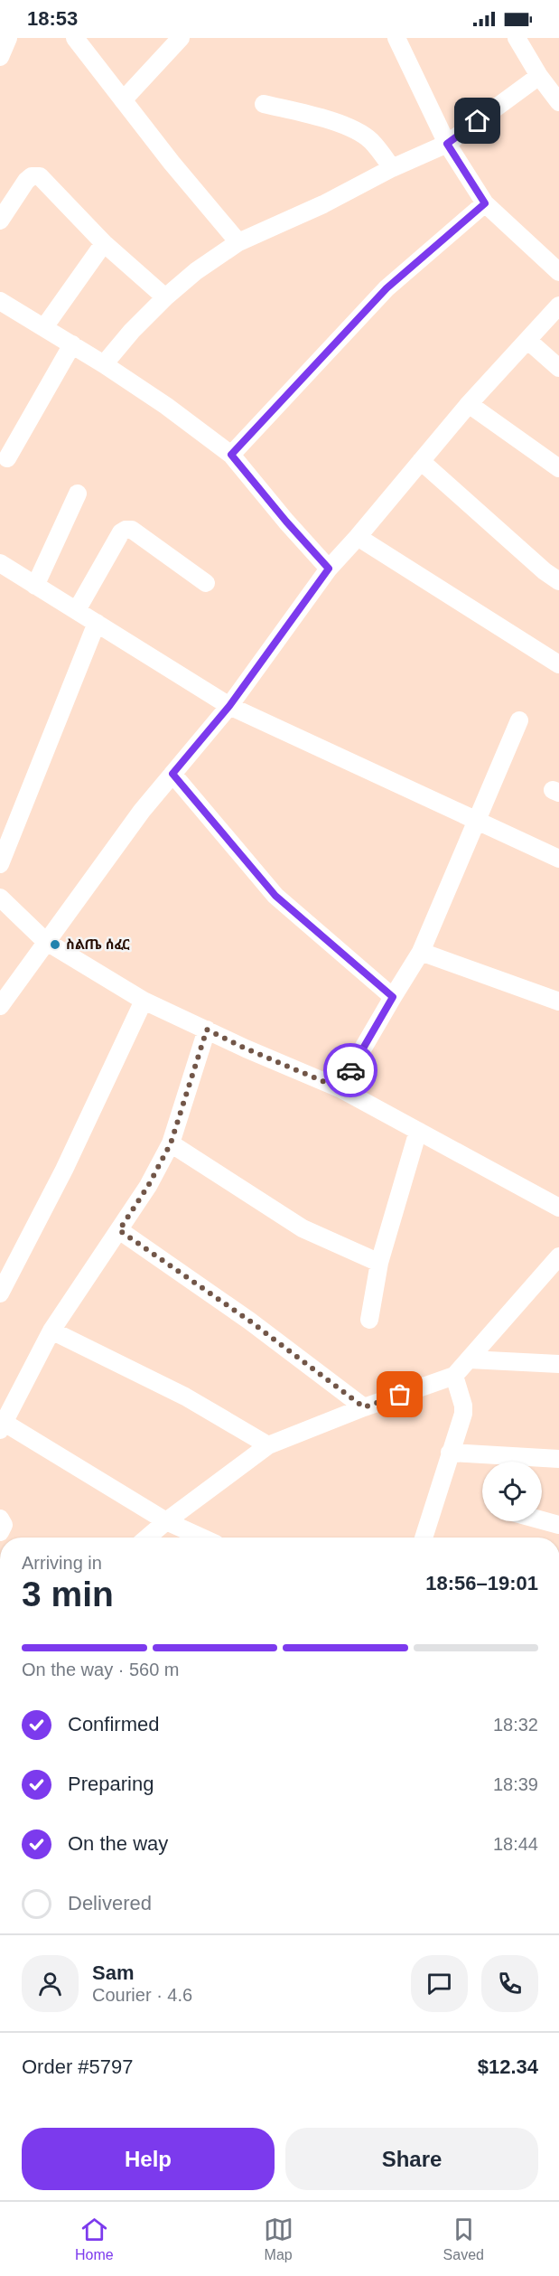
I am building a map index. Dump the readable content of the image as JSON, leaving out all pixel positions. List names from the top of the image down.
{
  "places": ["ስልጤ ሰፈር"],
  "page": {
    "status": "18:53",
    "heading": ["3 min", "Arriving in", "18:56–19:01"],
    "panel": [
      "Sam",
      "Courier · 4.6",
      "Order #5797",
      "$12.34"
    ],
    "bar": "On the way · 560 m",
    "list": [
      ["Confirmed", "18:32"],
      ["Preparing", "18:39"],
      ["On the way", "18:44"],
      "Delivered"
    ],
    "buttons": ["Help", "Share"],
    "tabs": ["Home", "Map", "Saved"]
  }
}
